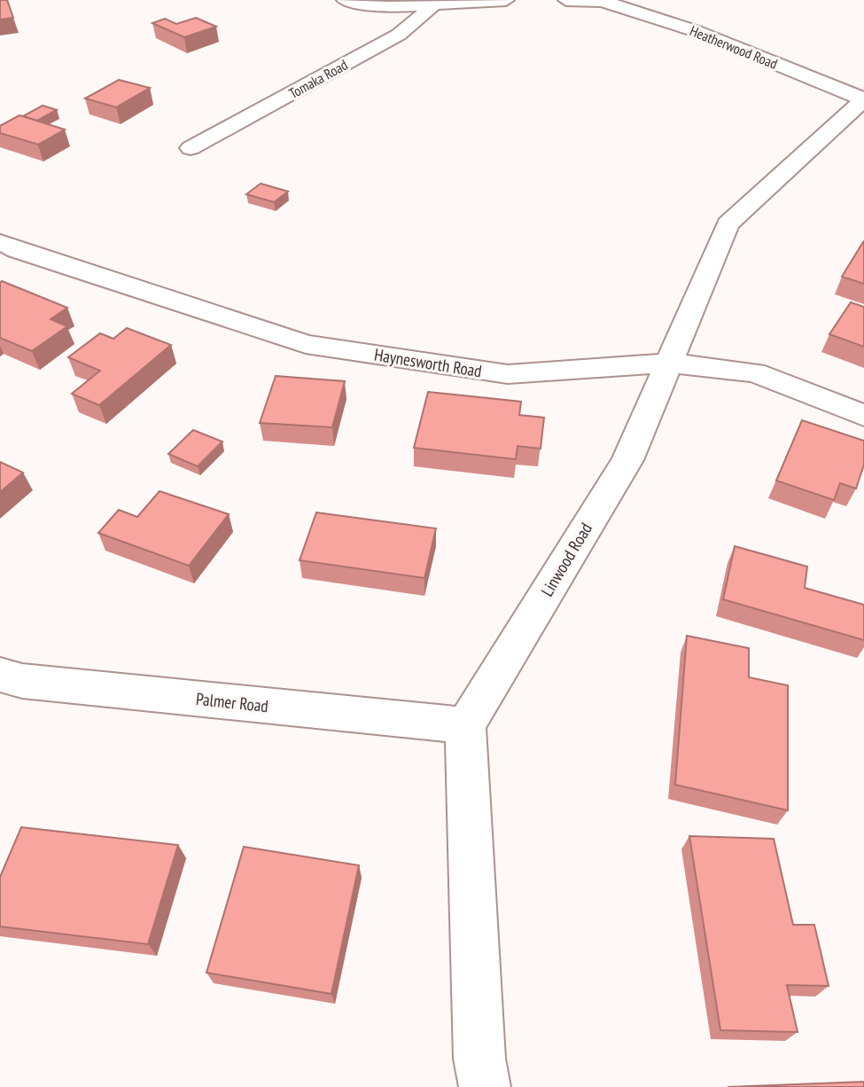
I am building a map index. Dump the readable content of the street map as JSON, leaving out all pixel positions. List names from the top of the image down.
{
  "streets": {
    "street": [
      "Heatherwood Road",
      "Tomaka Road",
      "Haynesworth Road",
      "Linwood Road",
      "Palmer Road"
    ]
  },
  "crossings": [
    ["Heatherwood Road", "Linwood Road"],
    ["Haynesworth Road", "Linwood Road"],
    ["Linwood Road", "Palmer Road"]
  ]
}
